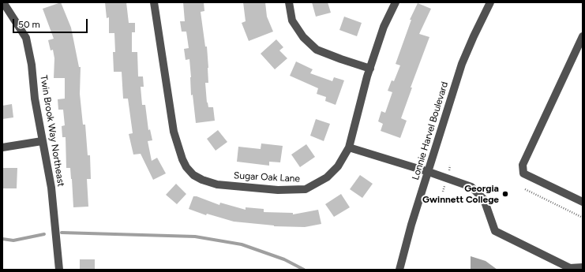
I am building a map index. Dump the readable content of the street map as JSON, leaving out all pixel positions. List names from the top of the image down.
{
  "streets": {
    "street": ["Twin Brook Way Northeast", "Lonnie Harvel Boulevard", "Sugar Oak Lane"]
  },
  "places": ["Georgia Gwinnett College"],
  "scale_bar": "50 m"
}
